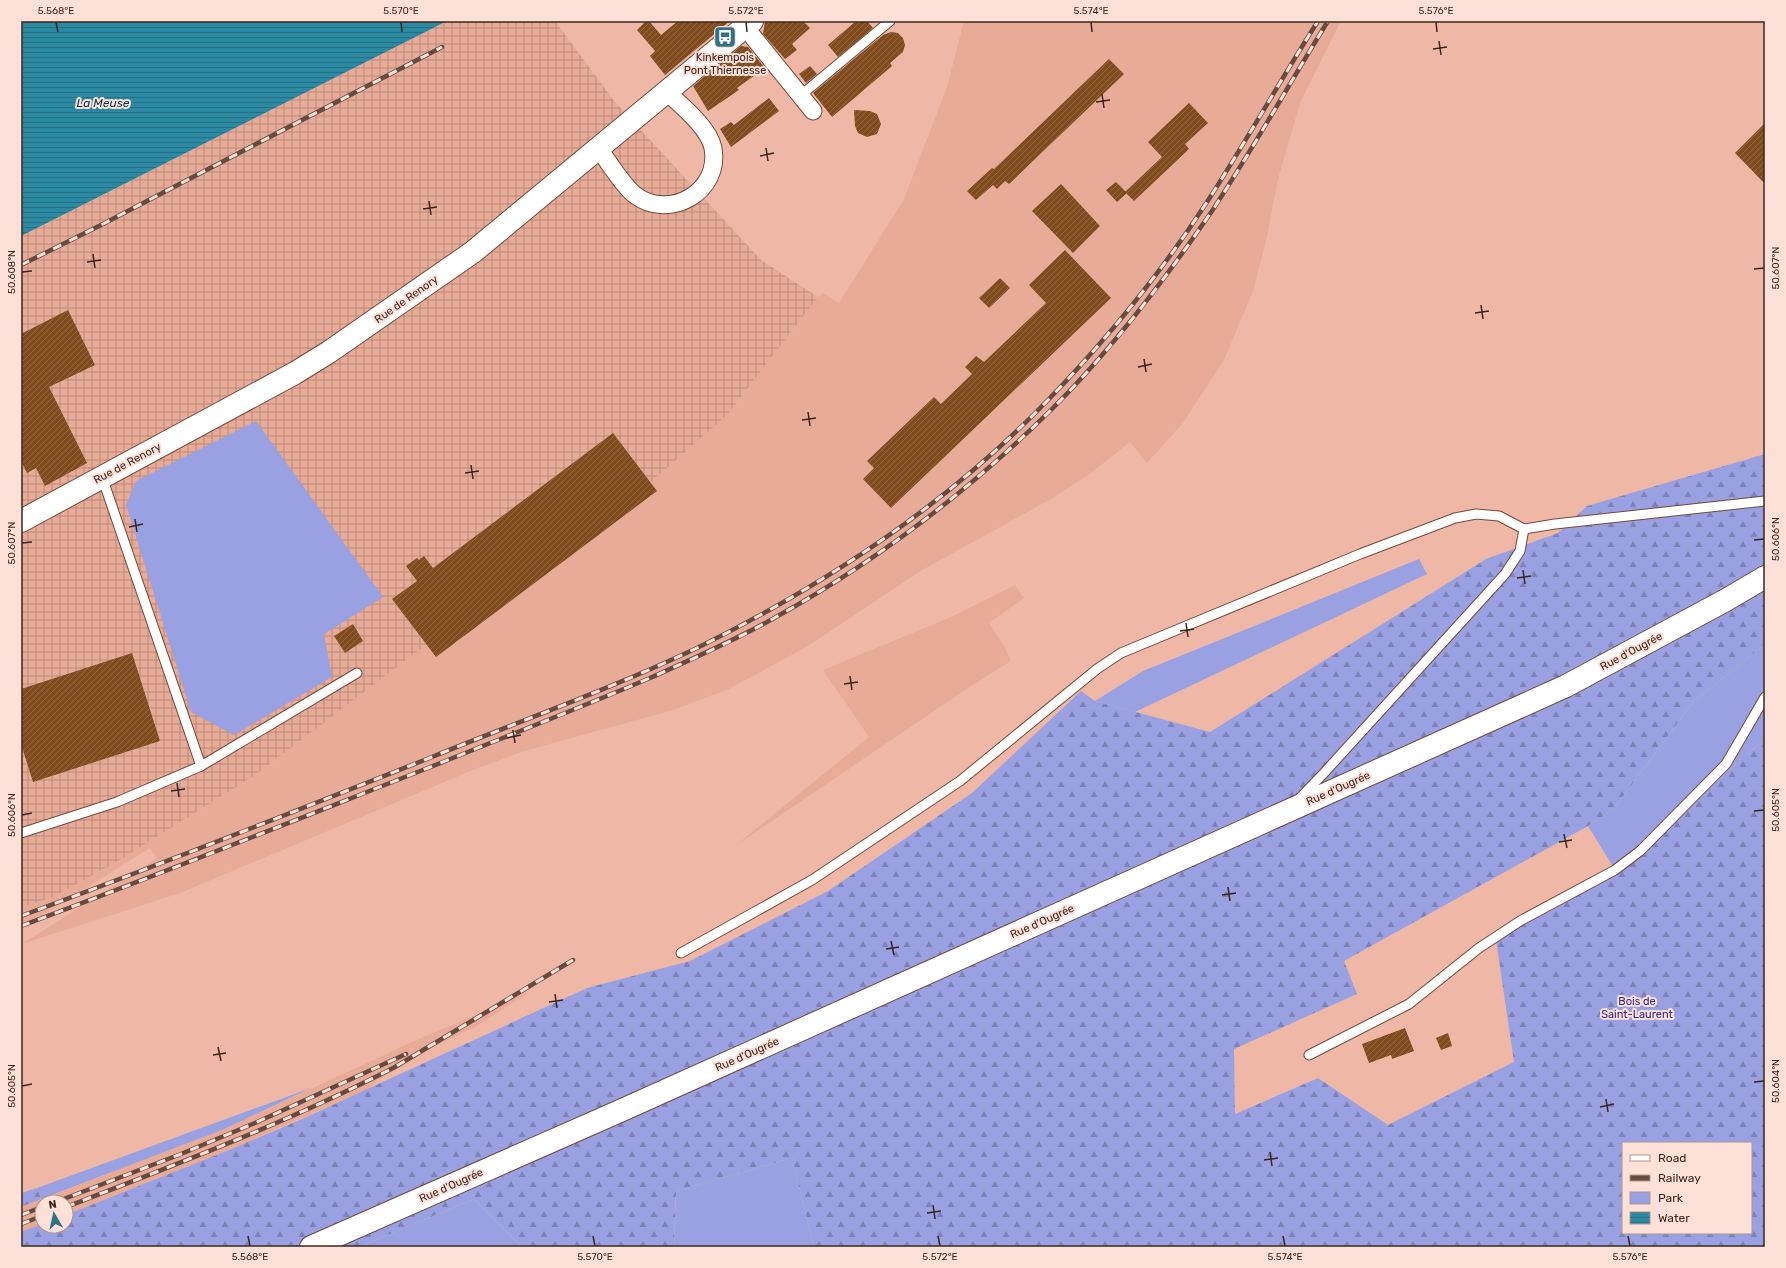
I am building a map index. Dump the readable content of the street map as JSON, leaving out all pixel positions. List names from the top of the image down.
{
  "streets": {
    "main road": ["Rue de Renory", "Rue d'Ougrée"]
  },
  "water": ["La Meuse"],
  "parks": ["Bois de Saint-Laurent"],
  "places": {
    "bus stop": ["Kinkempois Pont Thiernesse"]
  },
  "legend": [
    "Road",
    "Railway",
    "Park",
    "Water"
  ],
  "north": "top",
  "coordinates": [
    "5.568°E",
    "5.570°E",
    "5.572°E",
    "5.574°E",
    "5.576°E",
    "50.607°N",
    "50.608°N",
    "50.606°N",
    "50.605°N",
    "50.604°N"
  ]
}
